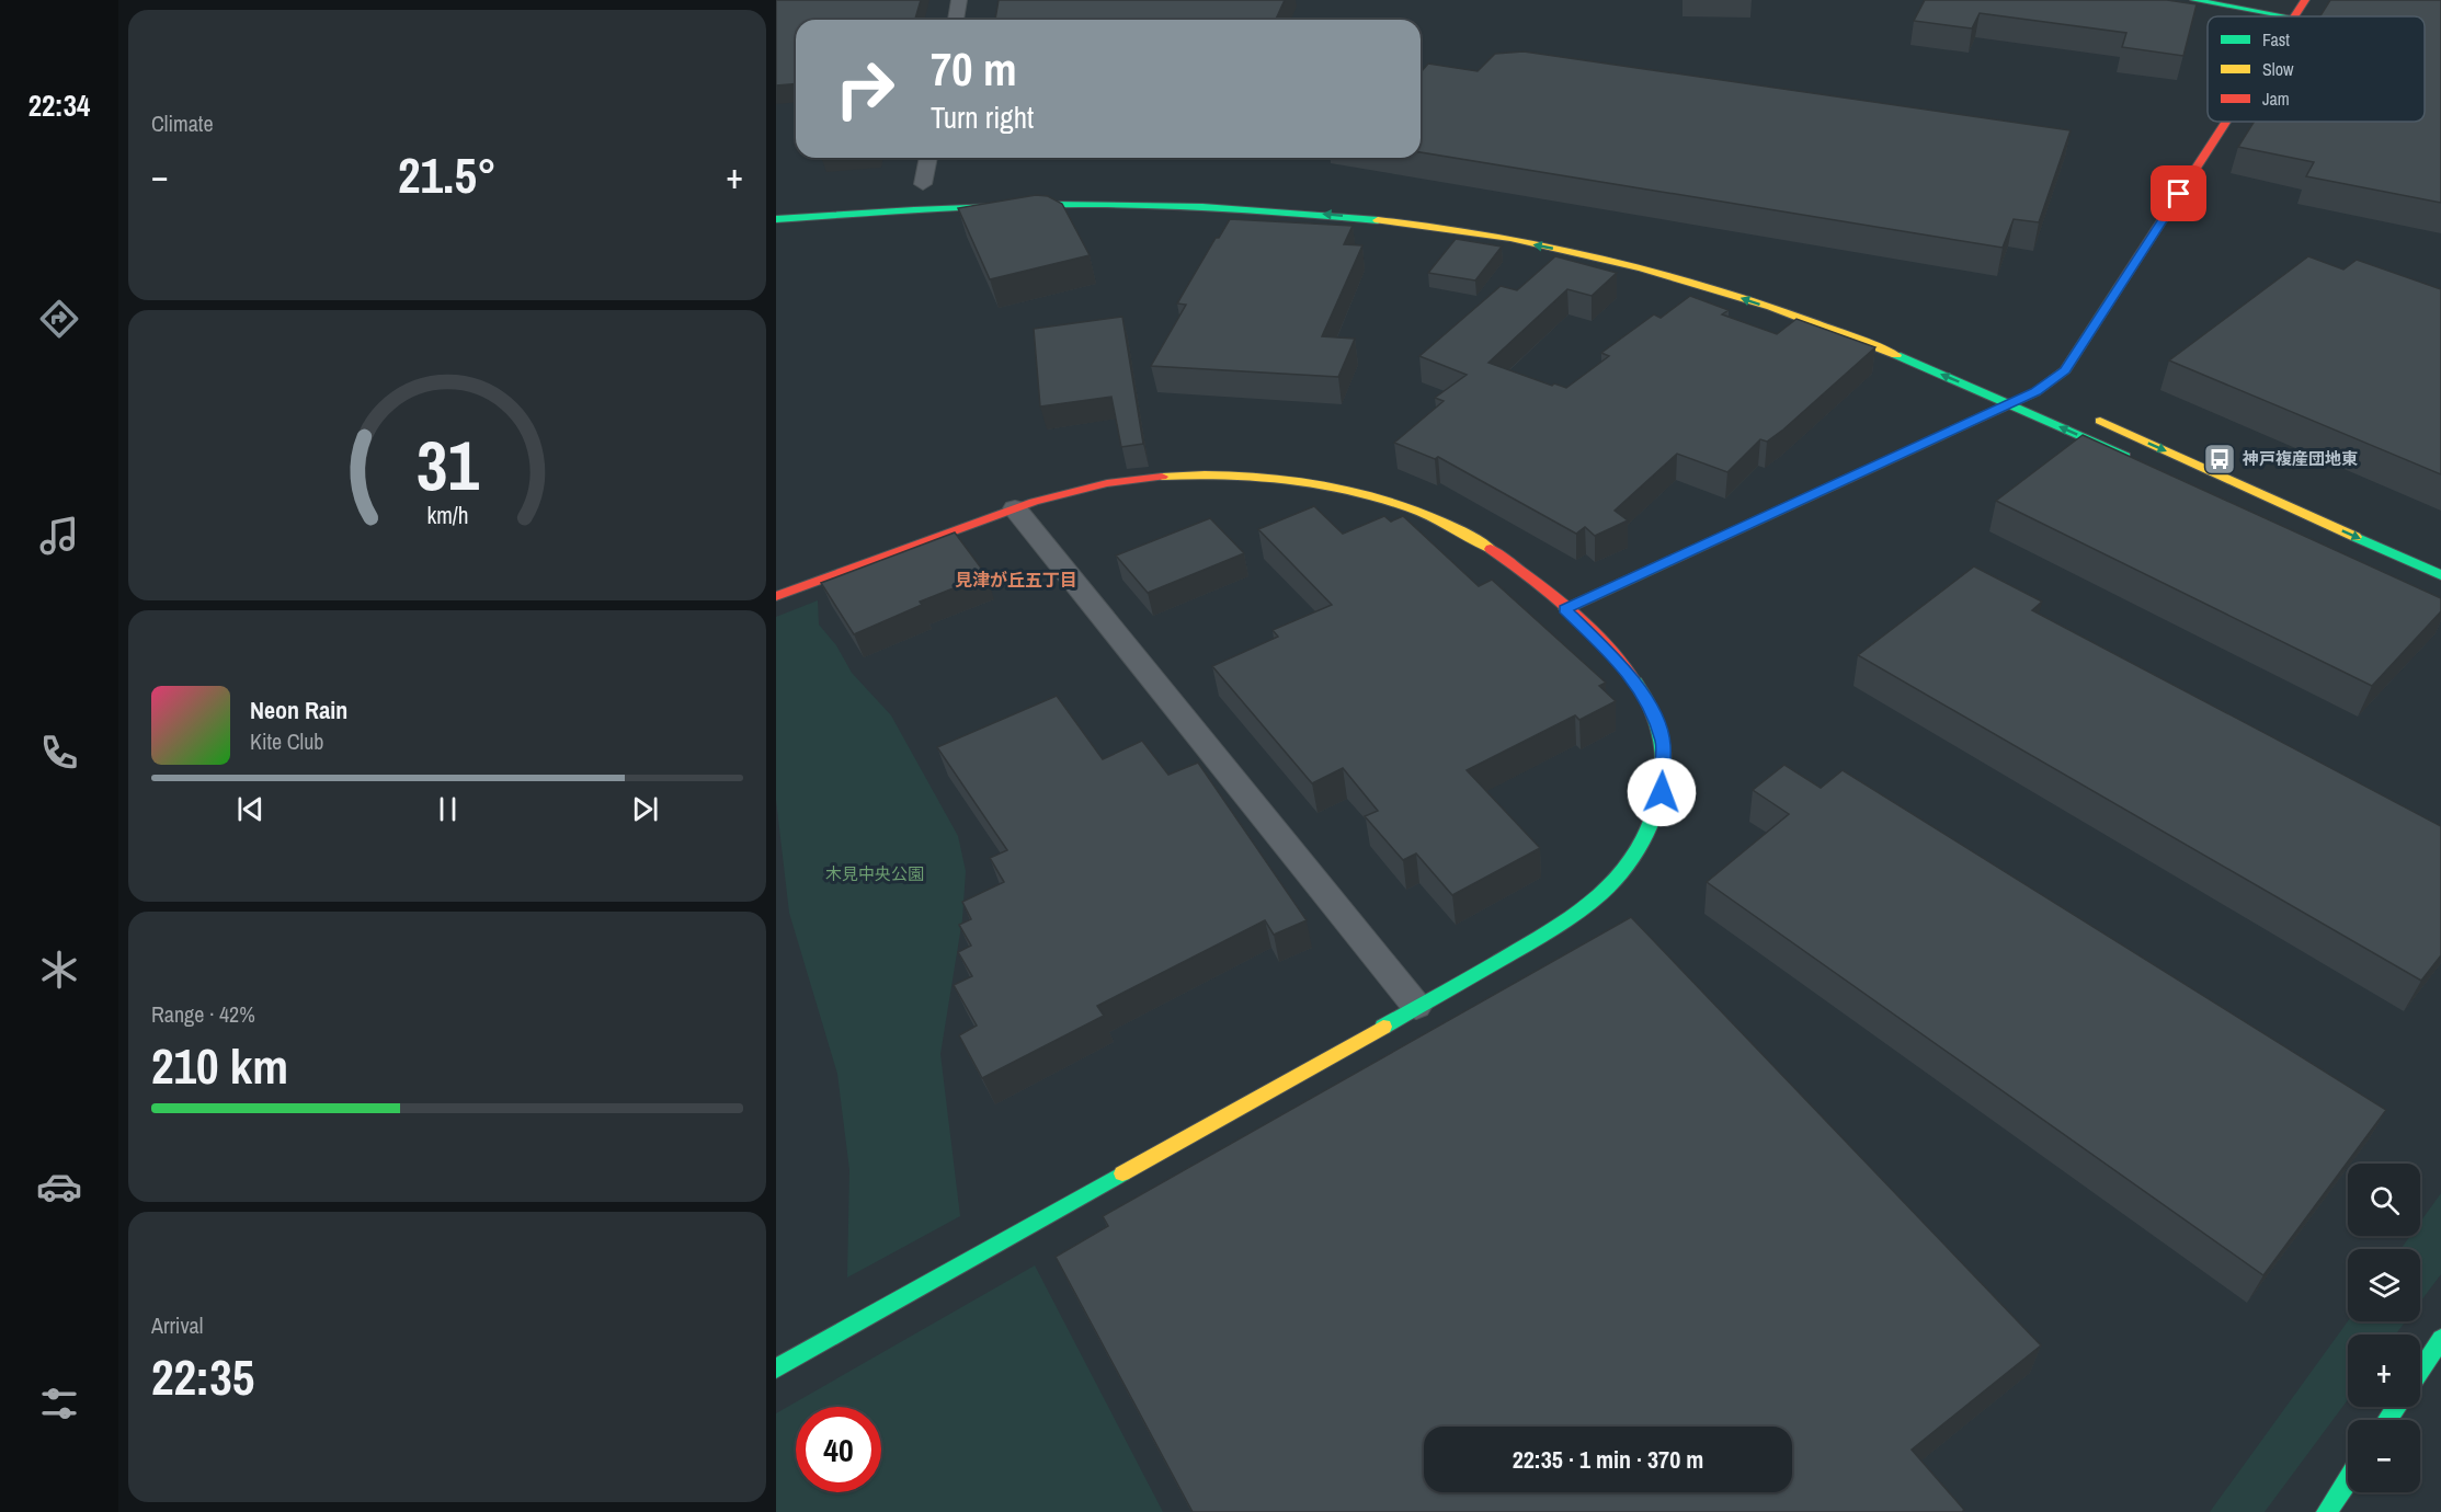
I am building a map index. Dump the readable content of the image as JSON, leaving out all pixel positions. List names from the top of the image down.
{
  "districts": ["見津が丘五丁目"],
  "parks": ["木見中央公園"],
  "places": {
    "bus stop": ["神戸複産団地東"]
  },
  "legend": ["Fast", "Slow", "Jam"],
  "page": {
    "tabs": "22:34",
    "tile": [
      "Climate",
      ["Range · 42%", "210 km"],
      ["Arrival", "22:35"]
    ],
    "turn": ["70 m", "Turn right"],
    "heat": ["−", "21.5°", "+"],
    "song": ["Neon Rain", "Kite Club"],
    "map_buttons": ["+", "−"],
    "limit": "40",
    "trip": "22:35 · 1 min · 370 m",
    "gauge": ["31", "km/h"]
  }
}
